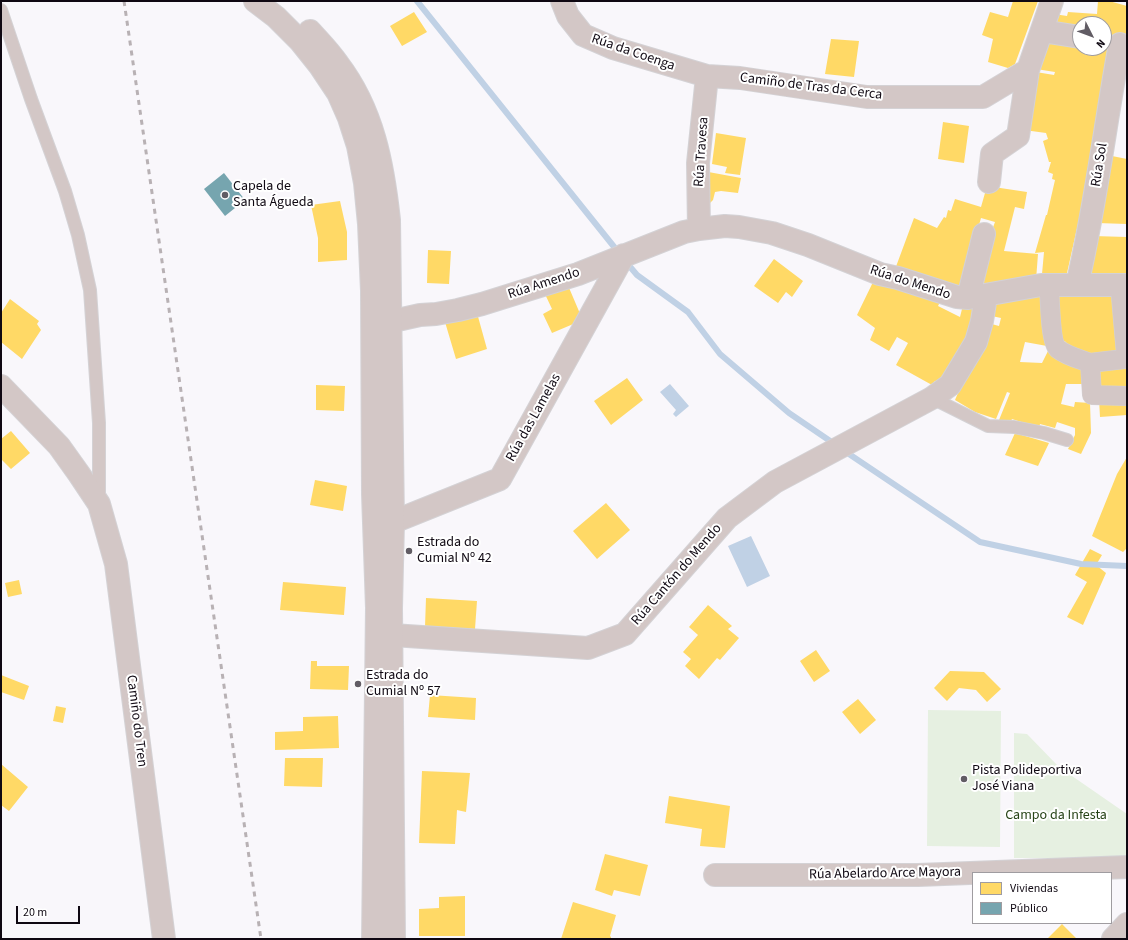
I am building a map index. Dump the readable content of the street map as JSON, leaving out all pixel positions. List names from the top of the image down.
{
  "streets": {
    "street": [
      "Rúa da Coenga",
      "Camiño de Tras da Cerca",
      "Rúa Travesa",
      "Rúa Sol",
      "Rúa do Mendo",
      "Rúa Amendo",
      "Rúa das Lamelas",
      "Rúa Cantón do Mendo",
      "Camiño do Tren",
      "Rúa Abelardo Arce Mayora"
    ]
  },
  "crossings": [
    ["Rúa da Coenga", "Camiño de Tras da Cerca"],
    ["Rúa da Coenga", "Rúa Travesa"],
    ["Camiño de Tras da Cerca", "Rúa Travesa"],
    ["Rúa Travesa", "Rúa do Mendo"],
    ["Rúa Travesa", "Rúa Amendo"],
    ["Rúa Sol", "Rúa do Mendo"],
    ["Rúa do Mendo", "Rúa Amendo"],
    ["Rúa do Mendo", "Rúa Cantón do Mendo"],
    ["Rúa Amendo", "Rúa das Lamelas"]
  ],
  "parks": ["Campo da Infesta"],
  "places": [
    "Capela de Santa Águeda",
    "Estrada do Cumial Nº 42",
    "Estrada do Cumial Nº 57",
    "Pista Polideportiva José Viana"
  ],
  "legend": ["Viviendas", "Público"],
  "scale_bar": "20 m",
  "north": "bottom right"
}
